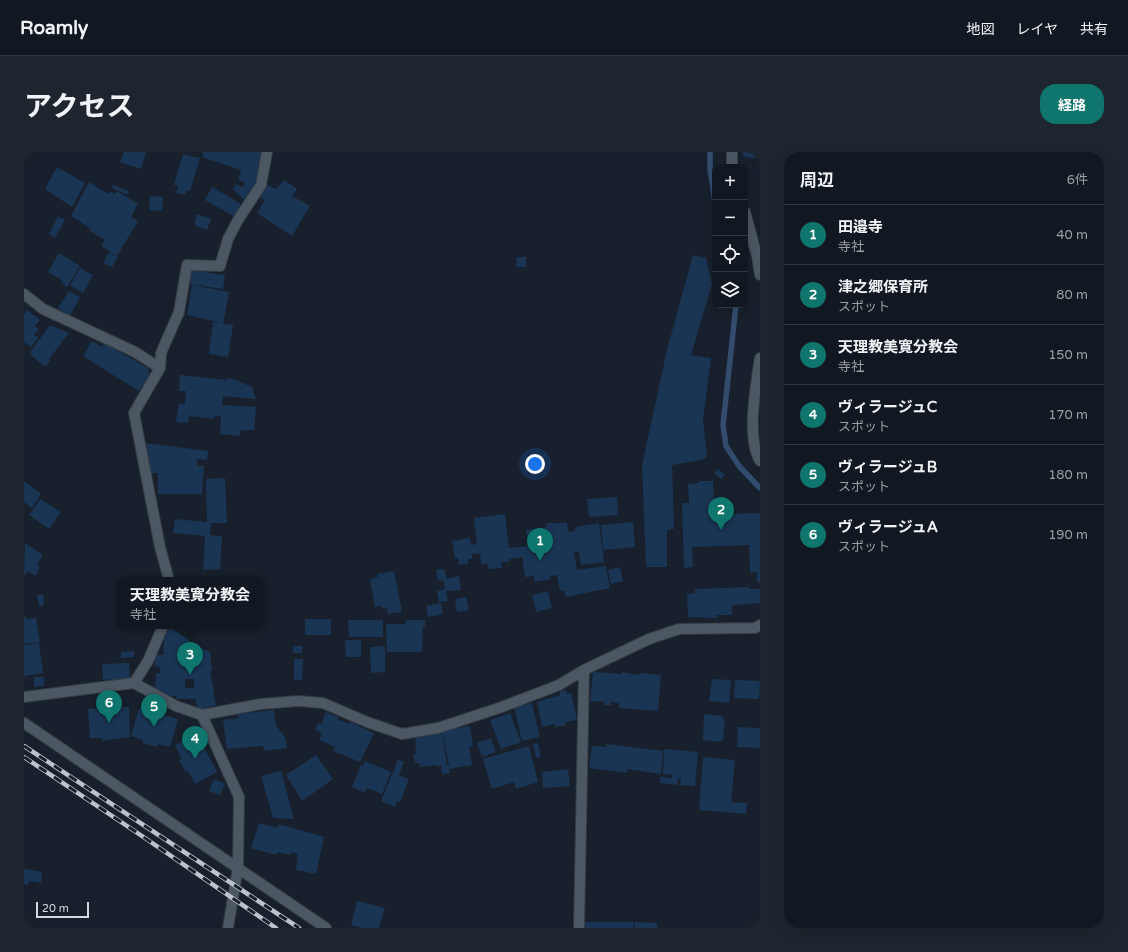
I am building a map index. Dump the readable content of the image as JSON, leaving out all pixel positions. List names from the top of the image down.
{
  "scale_bar": "20 m",
  "page": {
    "header": "Roamly",
    "nav": ["地図", "レイヤ", "共有"],
    "title": "アクセス",
    "buttons": "経路",
    "heading": ["周辺", "6件"],
    "map_buttons": ["+", "−"],
    "list": [
      {
        "mark": "1",
        "name": "田邉寺",
        "note": "寺社",
        "value": "40 m"
      },
      {
        "mark": "2",
        "name": "津之郷保育所",
        "note": "スポット",
        "value": "80 m"
      },
      {
        "mark": "3",
        "name": "天理教美寛分教会",
        "note": "寺社",
        "value": "150 m"
      },
      {
        "mark": "4",
        "name": "ヴィラージュC",
        "note": "スポット",
        "value": "170 m"
      },
      {
        "mark": "5",
        "name": "ヴィラージュB",
        "note": "スポット",
        "value": "180 m"
      },
      {
        "mark": "6",
        "name": "ヴィラージュA",
        "note": "スポット",
        "value": "190 m"
      }
    ],
    "pins": [
      "2",
      "1",
      "3",
      "6",
      "5",
      "4"
    ],
    "popup": ["天理教美寛分教会", "寺社"],
    "scale": "20 m"
  }
}
